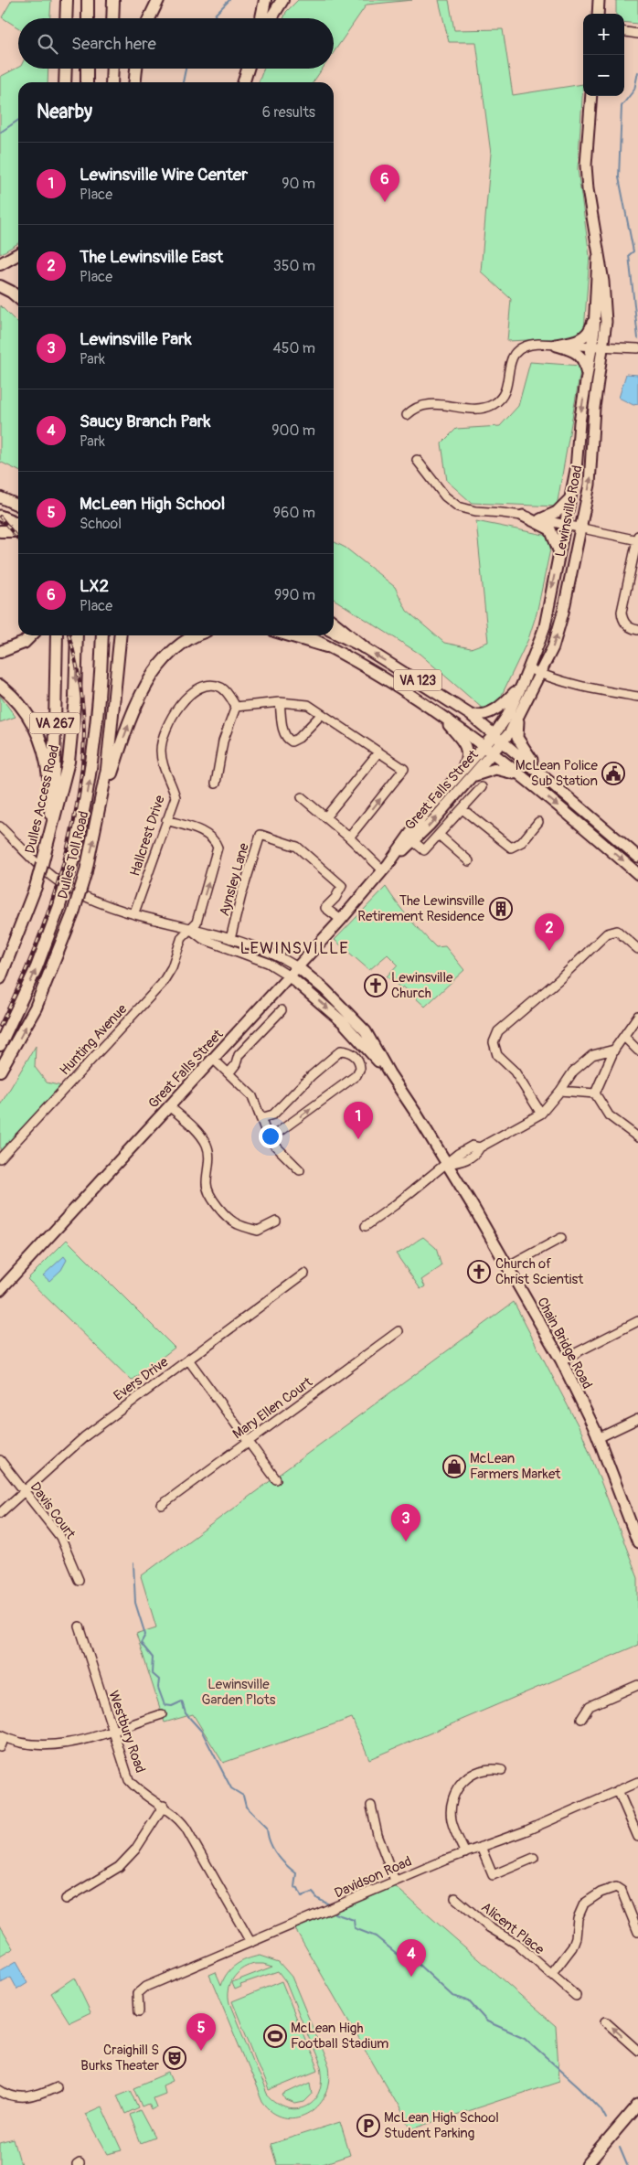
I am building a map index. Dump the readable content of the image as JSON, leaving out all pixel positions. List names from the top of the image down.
{
  "streets": {
    "highway": ["VA 267", "Dulles Access Road", "Dulles Toll Road"],
    "main road": [
      "Lewinsville Road",
      "VA 123",
      "Great Falls Street",
      "Chain Bridge Road"
    ],
    "street": [
      "Hallcrest Drive",
      "Aynsley Lane",
      "Hunting Avenue",
      "Evers Drive",
      "Mary Ellen Court",
      "Davis Court",
      "Westbury Road",
      "Davidson Road",
      "Alicent Place"
    ]
  },
  "crossings": [
    ["Lewinsville Road", "VA 123"],
    ["Lewinsville Road", "Great Falls Street"],
    ["VA 123", "Great Falls Street"],
    ["VA 267", "Dulles Access Road"],
    ["Great Falls Street", "Aynsley Lane"],
    ["Great Falls Street", "Chain Bridge Road"],
    ["Dulles Access Road", "Dulles Toll Road"],
    ["Hallcrest Drive", "Hunting Avenue"],
    ["Hallcrest Drive", "Chain Bridge Road"],
    ["Aynsley Lane", "Chain Bridge Road"],
    ["Hunting Avenue", "Chain Bridge Road"],
    ["Evers Drive", "Davis Court"],
    ["Westbury Road", "Davidson Road"]
  ],
  "districts": ["LEWINSVILLE"],
  "parks": ["Lewinsville Garden Plots"],
  "places": {
    "public building": ["McLean Police Sub Station"],
    "building": ["The Lewinsville Retirement Residence"],
    "church": ["Lewinsville Church", "Church of Christ Scientist"],
    "shop": ["McLean Farmers Market"],
    "sports": ["McLean High Football Stadium"],
    "theatre": ["Craighill S Burks Theater"],
    "parking": ["McLean High School Student Parking"]
  },
  "page": {
    "map_buttons": ["+", "−"],
    "search": "Search here",
    "heading": ["Nearby", "6 results"],
    "list": [
      {
        "mark": "1",
        "name": "Lewinsville Wire Center",
        "note": "Place",
        "value": "90 m"
      },
      {
        "mark": "2",
        "name": "The Lewinsville East",
        "note": "Place",
        "value": "350 m"
      },
      {
        "mark": "3",
        "name": "Lewinsville Park",
        "note": "Park",
        "value": "450 m"
      },
      {
        "mark": "4",
        "name": "Saucy Branch Park",
        "note": "Park",
        "value": "900 m"
      },
      {
        "mark": "5",
        "name": "McLean High School",
        "note": "School",
        "value": "960 m"
      },
      {
        "mark": "6",
        "name": "LX2",
        "note": "Place",
        "value": "990 m"
      }
    ],
    "pins": [
      "6",
      "2",
      "1",
      "3",
      "4",
      "5"
    ]
  }
}
